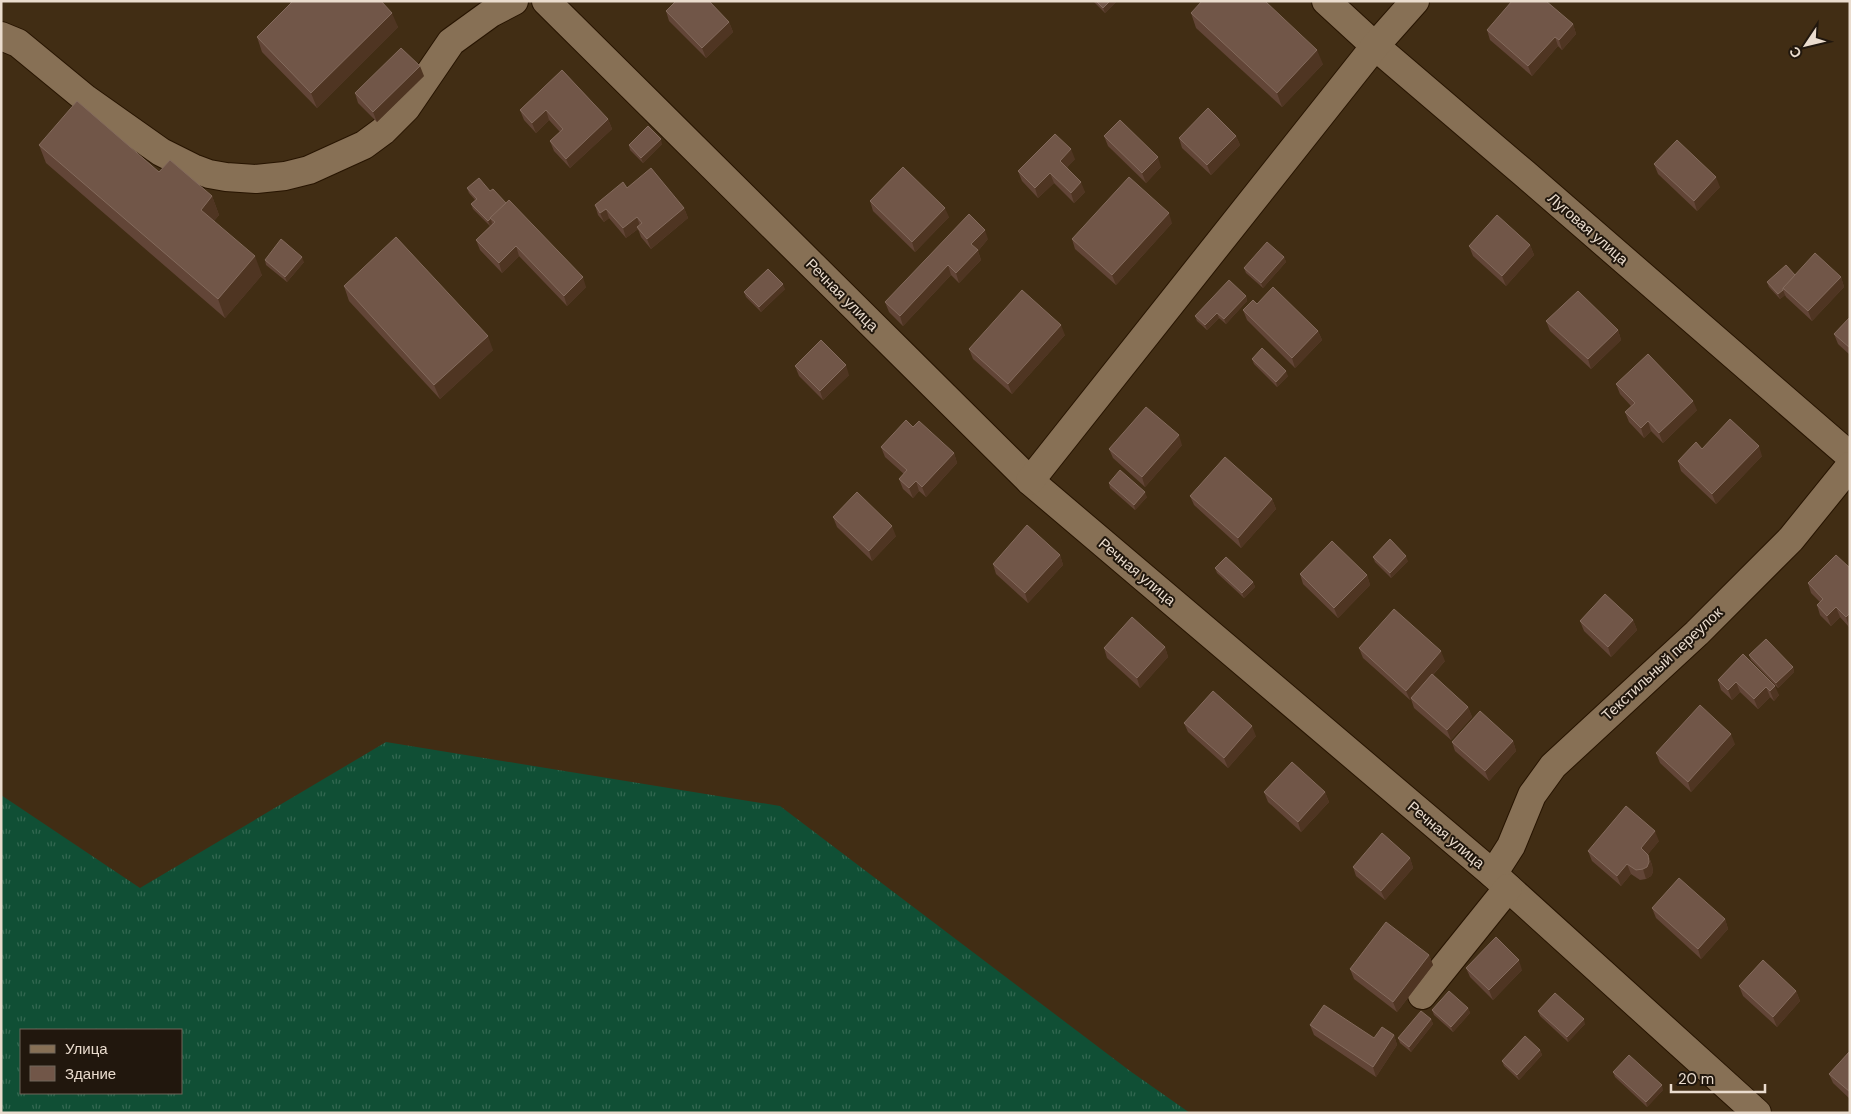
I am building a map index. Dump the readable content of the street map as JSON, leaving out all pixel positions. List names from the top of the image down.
{
  "streets": {
    "street": ["Луговая улица", "Речная улица", "Текстильный переулок"]
  },
  "crossings": [
    ["Речная улица", "Текстильный переулок"]
  ],
  "legend": ["Улица", "Здание"],
  "scale_bar": "20 m",
  "north": "bottom left"
}
